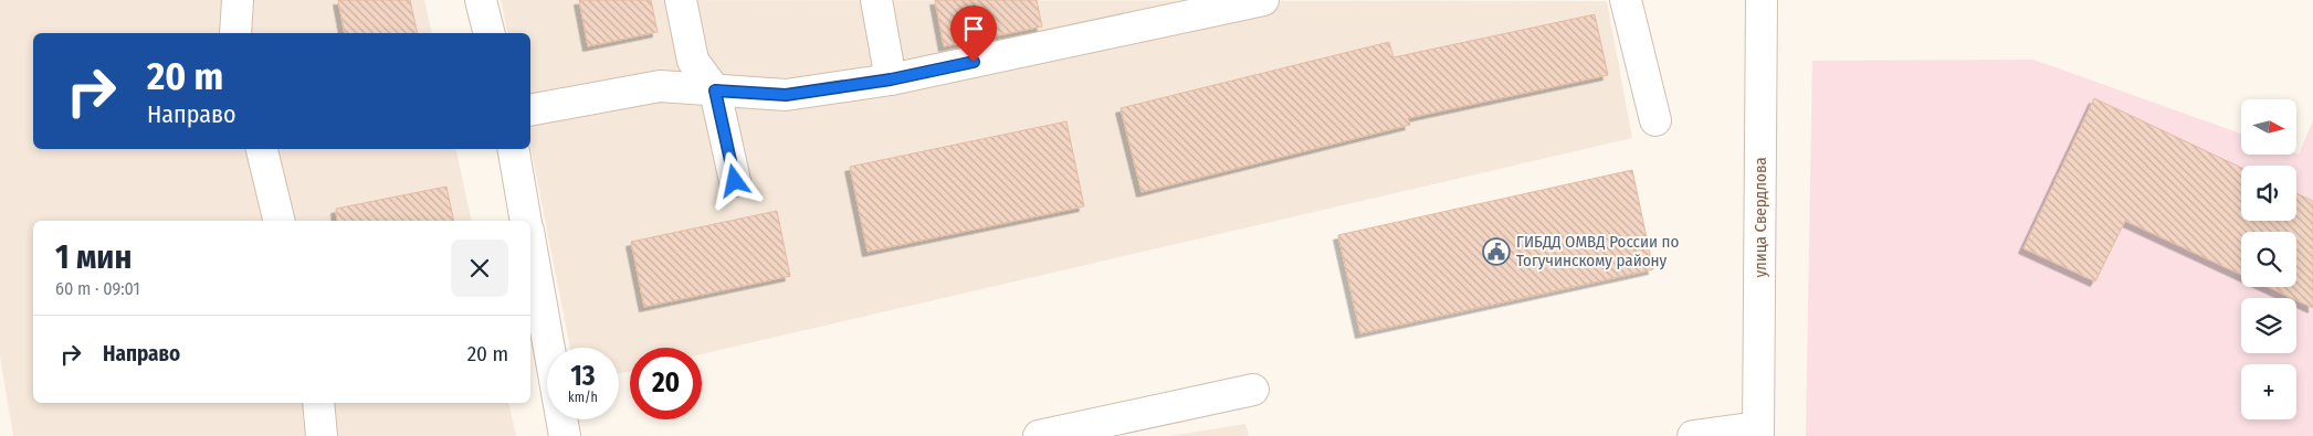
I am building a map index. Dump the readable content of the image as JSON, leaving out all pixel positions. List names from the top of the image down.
{
  "streets": {
    "street": ["улица Свердлова"]
  },
  "places": {
    "public building": ["ГИБДД ОМВД России по Тогучинскому району"]
  },
  "north": "right",
  "page": {
    "turn": ["20 m", "Направо"],
    "map_buttons": "+",
    "heading": ["1 мин", "60 m · 09:01"],
    "list": [
      {
        "name": "Направо",
        "value": "20 m"
      }
    ],
    "speed": "13 km/h",
    "limit": "20"
  }
}
